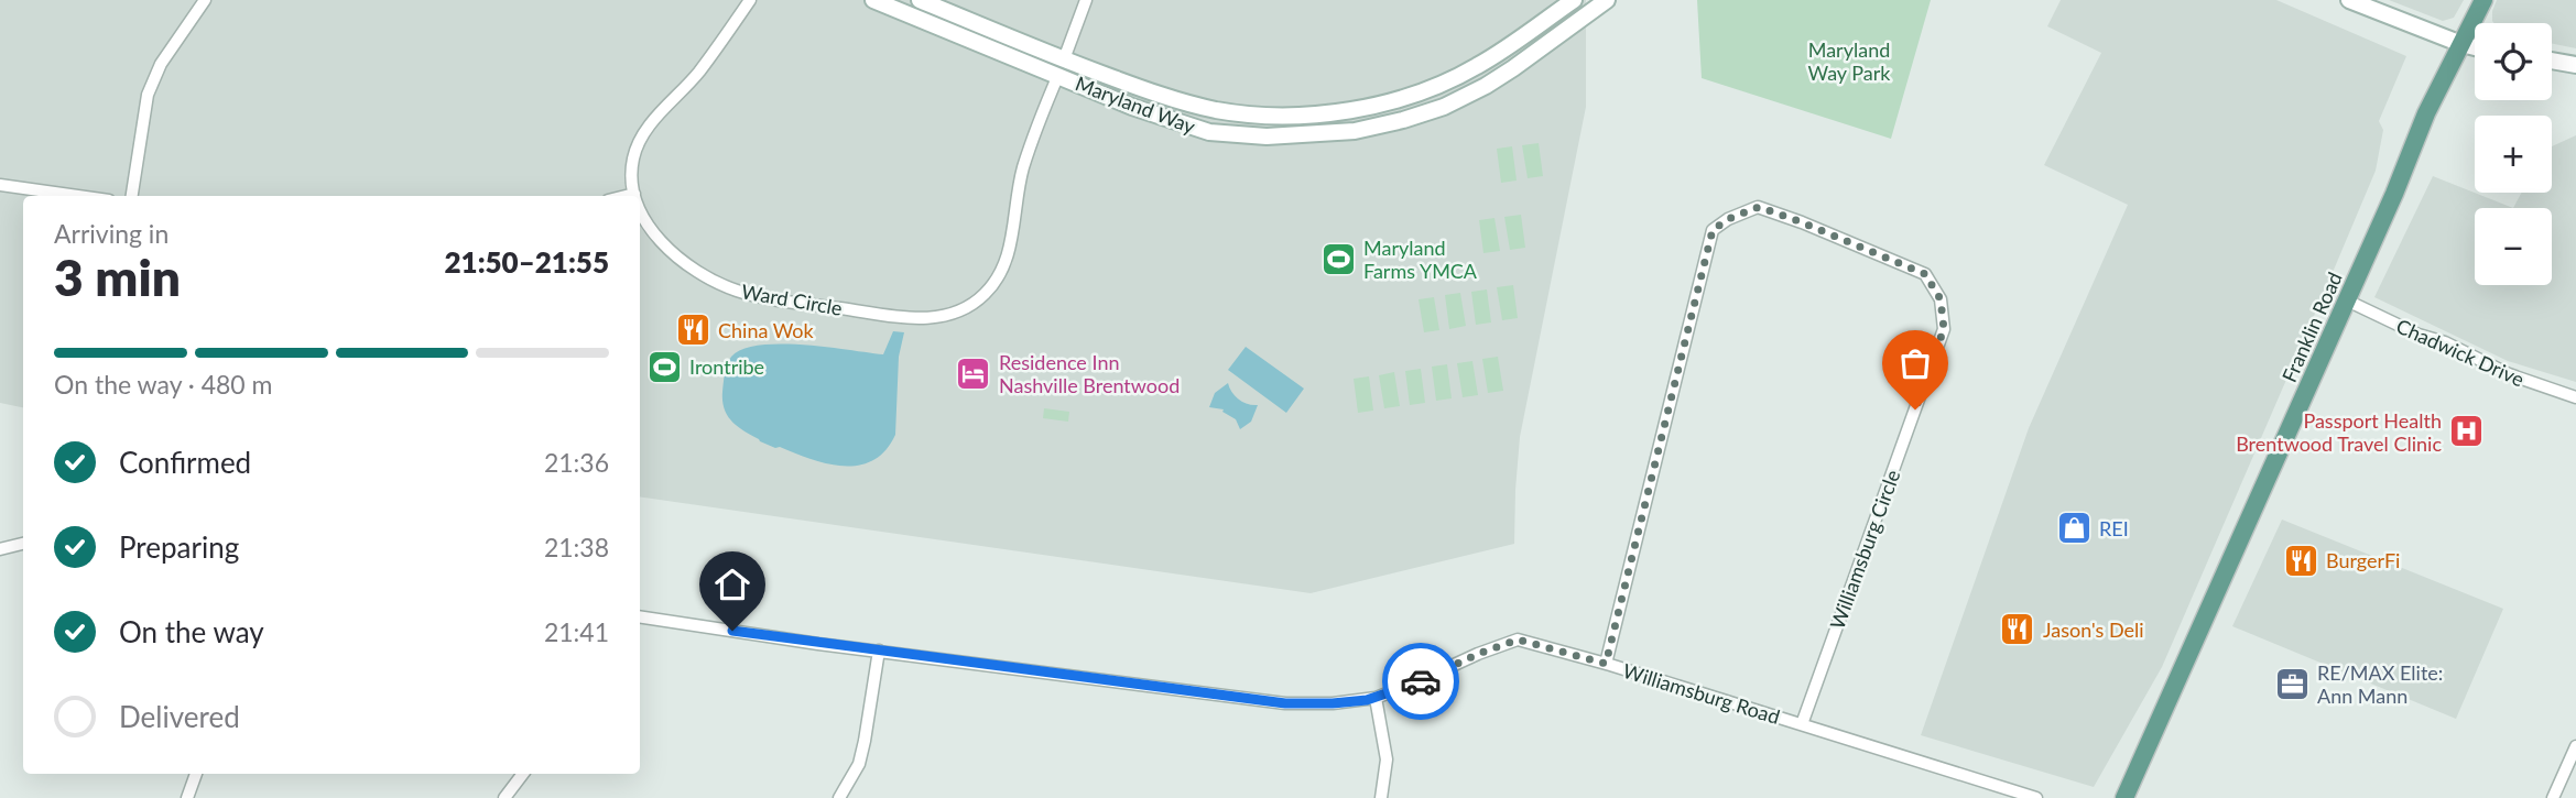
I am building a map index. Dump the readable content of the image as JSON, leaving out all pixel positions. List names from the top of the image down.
{
  "streets": {
    "main road": ["Maryland Way", "Franklin Road"],
    "street": [
      "Ward Circle",
      "Chadwick Drive",
      "Williamsburg Circle",
      "Williamsburg Road"
    ]
  },
  "crossings": [
    ["Maryland Way", "Ward Circle"],
    ["Franklin Road", "Chadwick Drive"],
    ["Williamsburg Circle", "Williamsburg Road"]
  ],
  "parks": ["Maryland Way Park"],
  "places": {
    "sports": ["Maryland Farms YMCA", "Irontribe"],
    "restaurant": ["China Wok", "BurgerFi", "Jason's Deli"],
    "hotel": ["Residence Inn Nashville Brentwood"],
    "hospital": ["Passport Health Brentwood Travel Clinic"],
    "shop": ["REI"],
    "office": ["RE/MAX Elite: Ann Mann"]
  },
  "page": {
    "map_buttons": ["+", "−"],
    "heading": ["3 min", "Arriving in", "21:50–21:55"],
    "bar": "On the way · 480 m",
    "list": [
      ["Confirmed", "21:36"],
      ["Preparing", "21:38"],
      ["On the way", "21:41"],
      "Delivered"
    ]
  }
}
